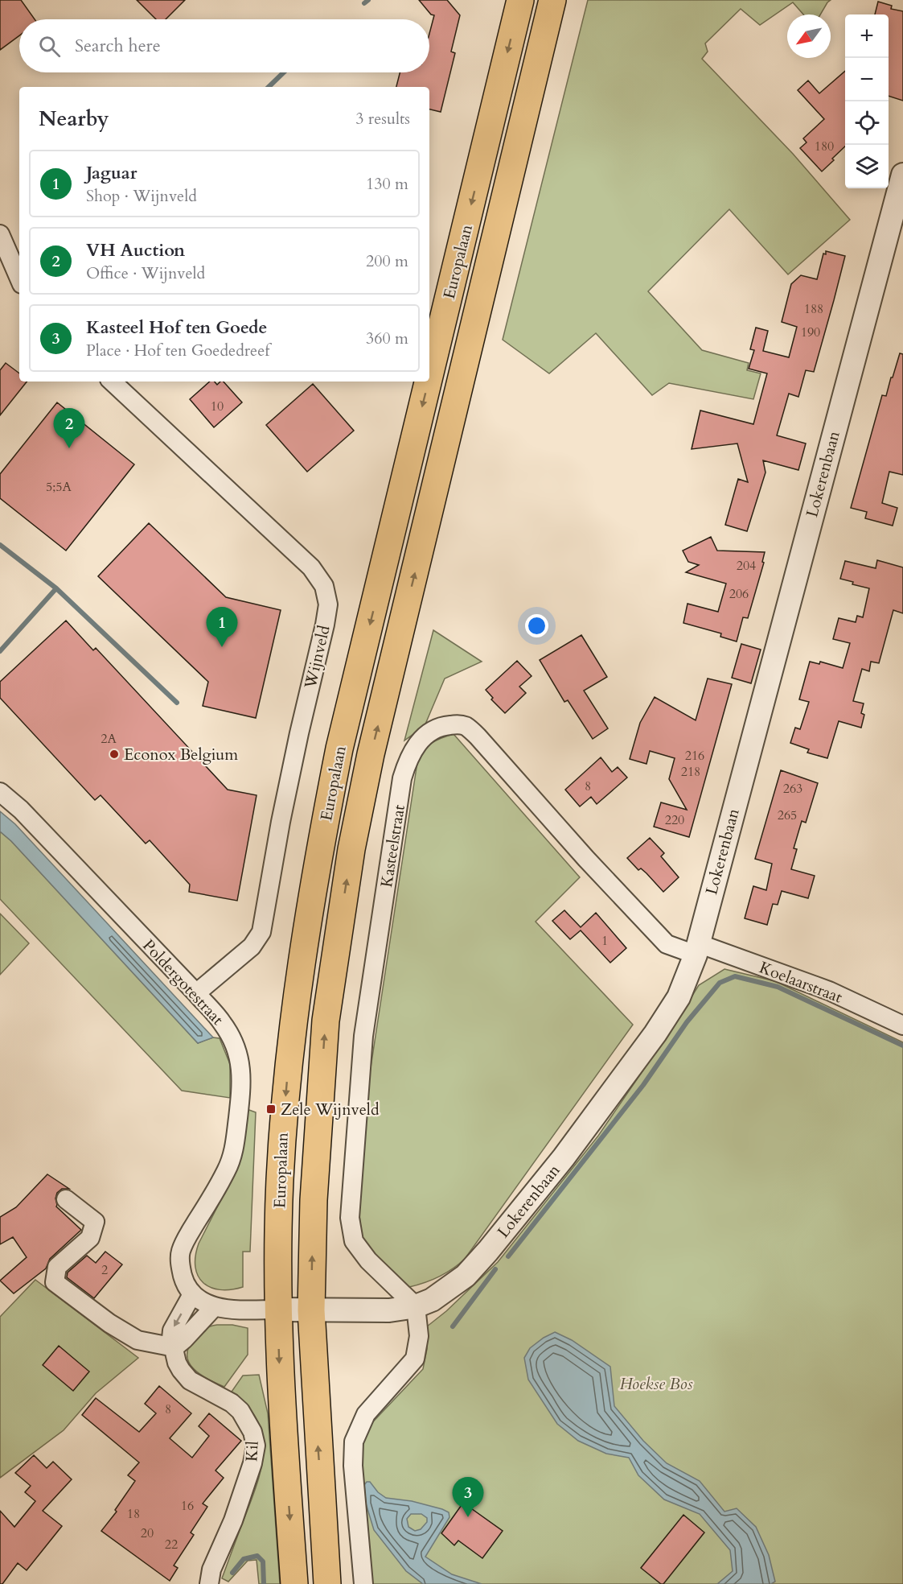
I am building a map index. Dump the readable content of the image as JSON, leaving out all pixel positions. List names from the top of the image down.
{
  "streets": {
    "highway": ["Europalaan"],
    "street": [
      "Lokerenbaan",
      "Wijnveld",
      "Kasteelstraat",
      "Poldergotestraat",
      "Koelaarstraat",
      "Kil"
    ]
  },
  "crossings": [
    ["Europalaan", "Lokerenbaan"],
    ["Lokerenbaan", "Kasteelstraat"],
    ["Lokerenbaan", "Koelaarstraat"],
    ["Wijnveld", "Poldergotestraat"],
    ["Kasteelstraat", "Koelaarstraat"],
    ["Poldergotestraat", "Kil"]
  ],
  "parks": ["Hoekse Bos"],
  "places": {
    "other": ["Econox Belgium"],
    "transit": ["Zele Wijnveld"]
  },
  "house_numbers": [
    "180",
    "188",
    "190",
    "10",
    "5;5A",
    "204",
    "206",
    "2A",
    "216",
    "218",
    "8",
    "263",
    "265",
    "220",
    "1",
    "2",
    "8",
    "16",
    "18",
    "20",
    "22"
  ],
  "north": "bottom left",
  "page": {
    "map_buttons": ["+", "−"],
    "search": "Search here",
    "heading": ["Nearby", "3 results"],
    "list": [
      {
        "mark": "1",
        "name": "Jaguar",
        "note": "Shop · Wijnveld",
        "value": "130 m"
      },
      {
        "mark": "2",
        "name": "VH Auction",
        "note": "Office · Wijnveld",
        "value": "200 m"
      },
      {
        "mark": "3",
        "name": "Kasteel Hof ten Goede",
        "note": "Place · Hof ten Goededreef",
        "value": "360 m"
      }
    ],
    "pins": ["2", "1", "3"]
  }
}
